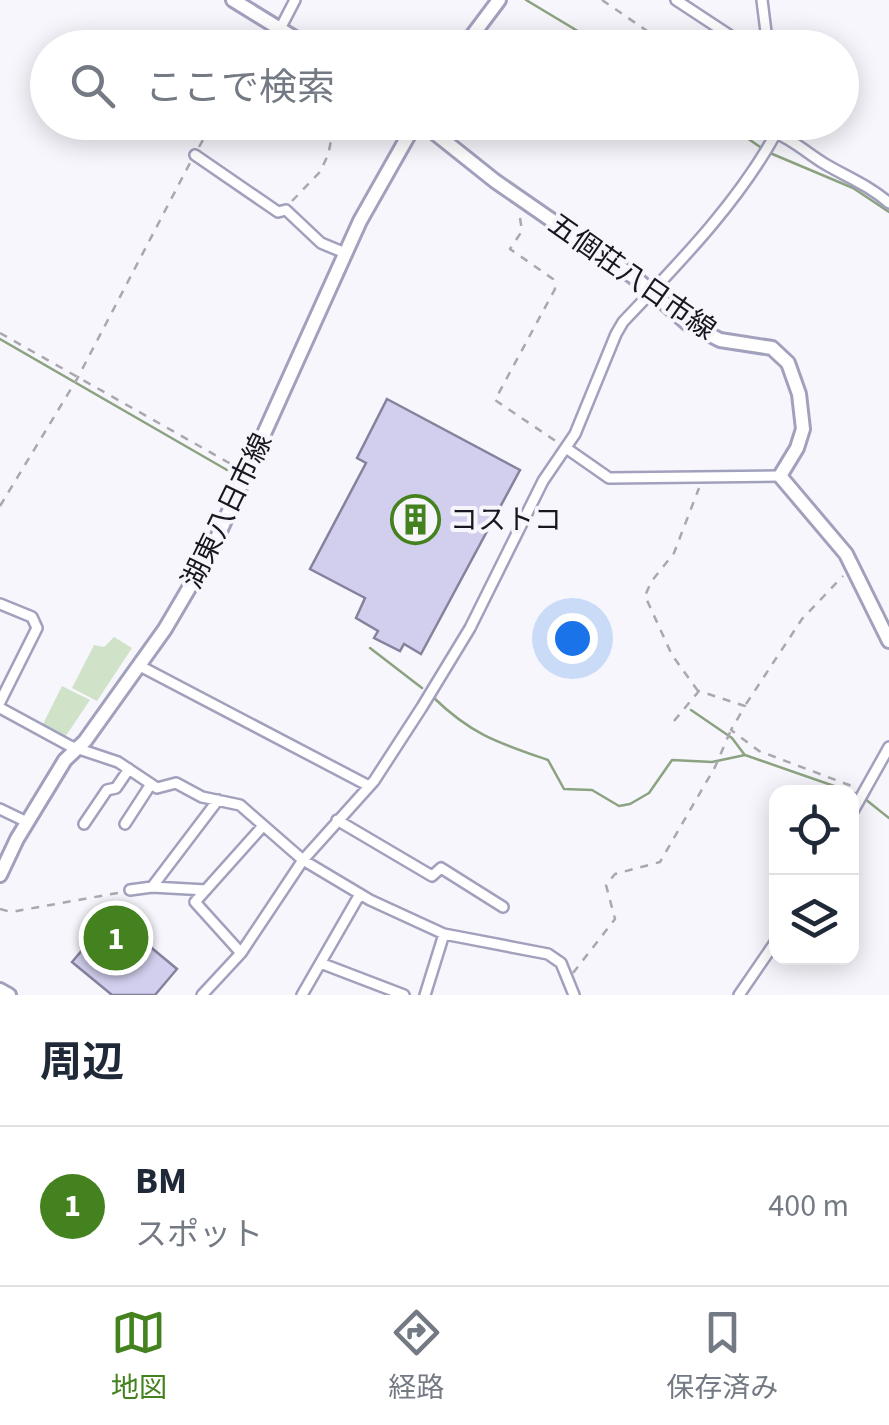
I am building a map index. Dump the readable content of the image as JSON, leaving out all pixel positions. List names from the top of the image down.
{
  "streets": {
    "main road": ["五個荘八日市線", "湖東八日市線"]
  },
  "places": {
    "building": ["コストコ"]
  },
  "page": {
    "search": "ここで検索",
    "pins": "1",
    "heading": "周辺",
    "list": [
      {
        "mark": "1",
        "name": "BM",
        "note": "スポット",
        "value": "400 m"
      }
    ],
    "nav": ["地図", "経路", "保存済み"]
  }
}
